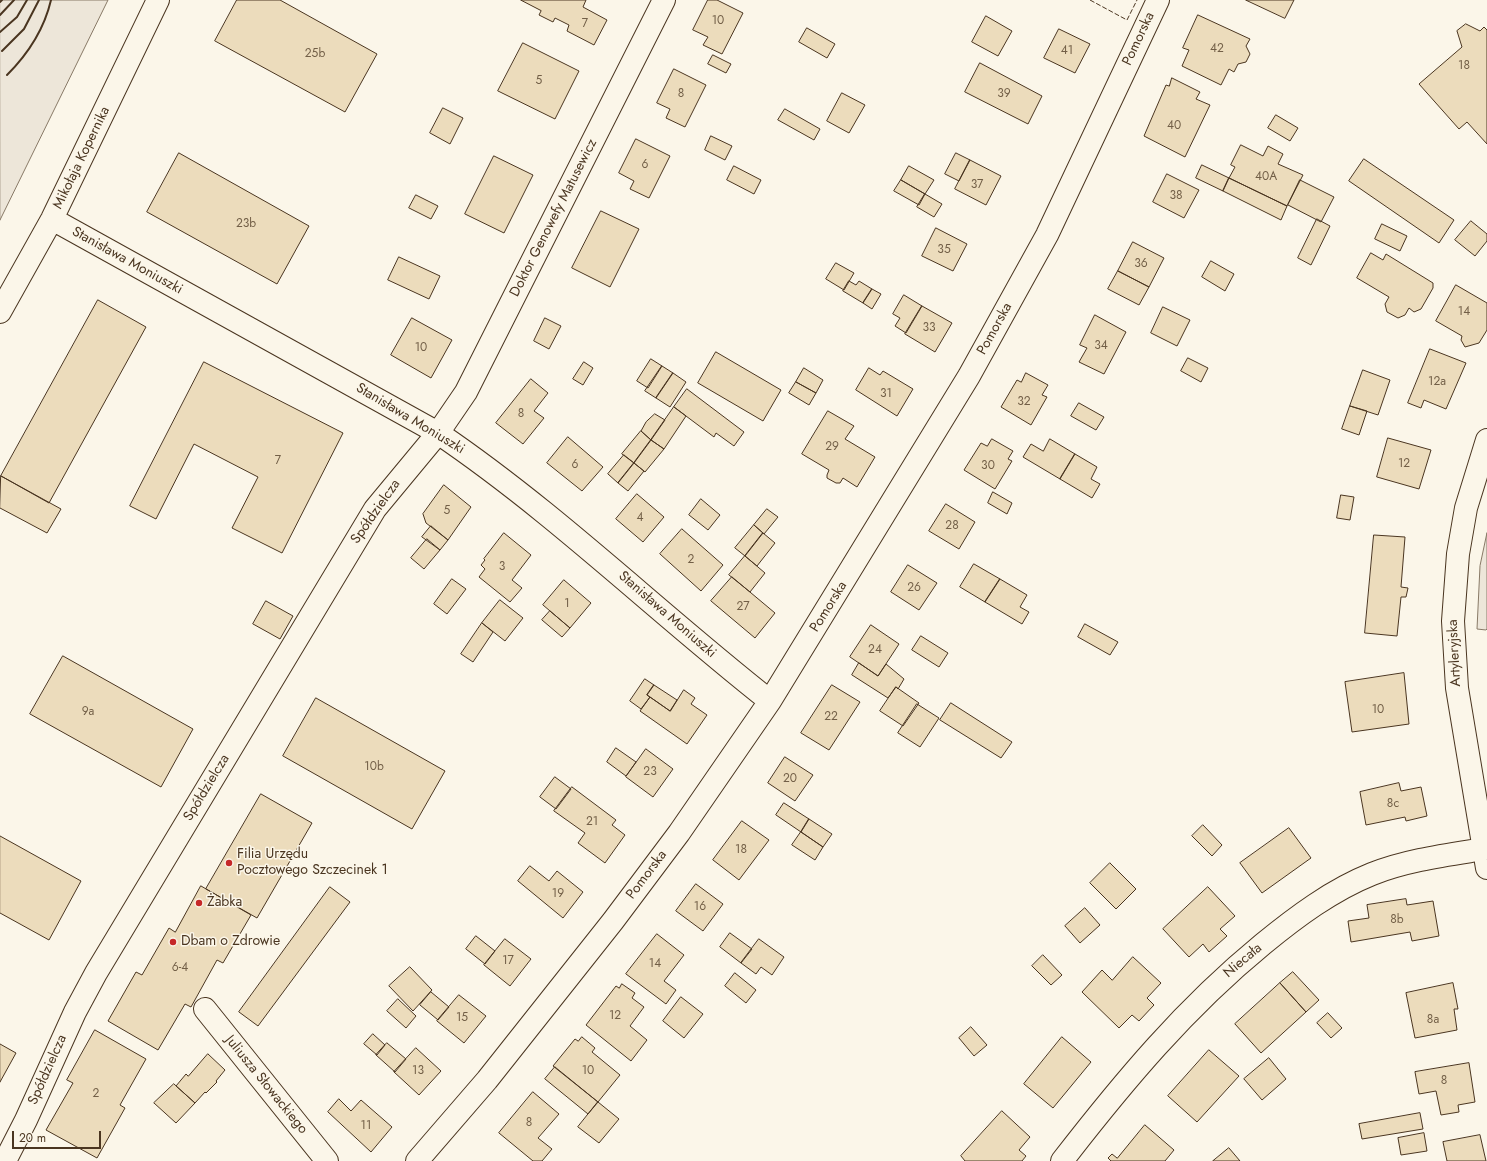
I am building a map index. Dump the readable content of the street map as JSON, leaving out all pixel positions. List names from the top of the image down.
{
  "streets": {
    "street": [
      "Pomorska",
      "Mikołaja Kopernika",
      "Doktor Genowefy Matusewicz",
      "Stanisława Moniuszki",
      "Spółdzielcza",
      "Artyleryjska",
      "Niecała",
      "Juliusza Słowackiego"
    ]
  },
  "crossings": [
    ["Pomorska", "Stanisława Moniuszki"],
    ["Mikołaja Kopernika", "Stanisława Moniuszki"],
    ["Doktor Genowefy Matusewicz", "Stanisława Moniuszki"],
    ["Doktor Genowefy Matusewicz", "Spółdzielcza"],
    ["Stanisława Moniuszki", "Spółdzielcza"],
    ["Artyleryjska", "Niecała"]
  ],
  "places": ["Filia Urzędu Pocztowego Szczecinek 1", "Żabka", "Dbam o Zdrowie"],
  "house_numbers": [
    "10",
    "7",
    "42",
    "41",
    "25b",
    "18",
    "5",
    "8",
    "39",
    "40",
    "6",
    "40A",
    "37",
    "38",
    "23b",
    "35",
    "36",
    "14",
    "33",
    "34",
    "10",
    "12a",
    "31",
    "32",
    "8",
    "29",
    "7",
    "12",
    "6",
    "30",
    "5",
    "4",
    "28",
    "2",
    "3",
    "26",
    "1",
    "27",
    "24",
    "10",
    "9a",
    "22",
    "10b",
    "23",
    "20",
    "8c",
    "21",
    "18",
    "19",
    "16",
    "8b",
    "17",
    "14",
    "6-4",
    "12",
    "15",
    "8a",
    "13",
    "10",
    "8",
    "2",
    "8",
    "11"
  ],
  "scale_bar": "20 m"
}
